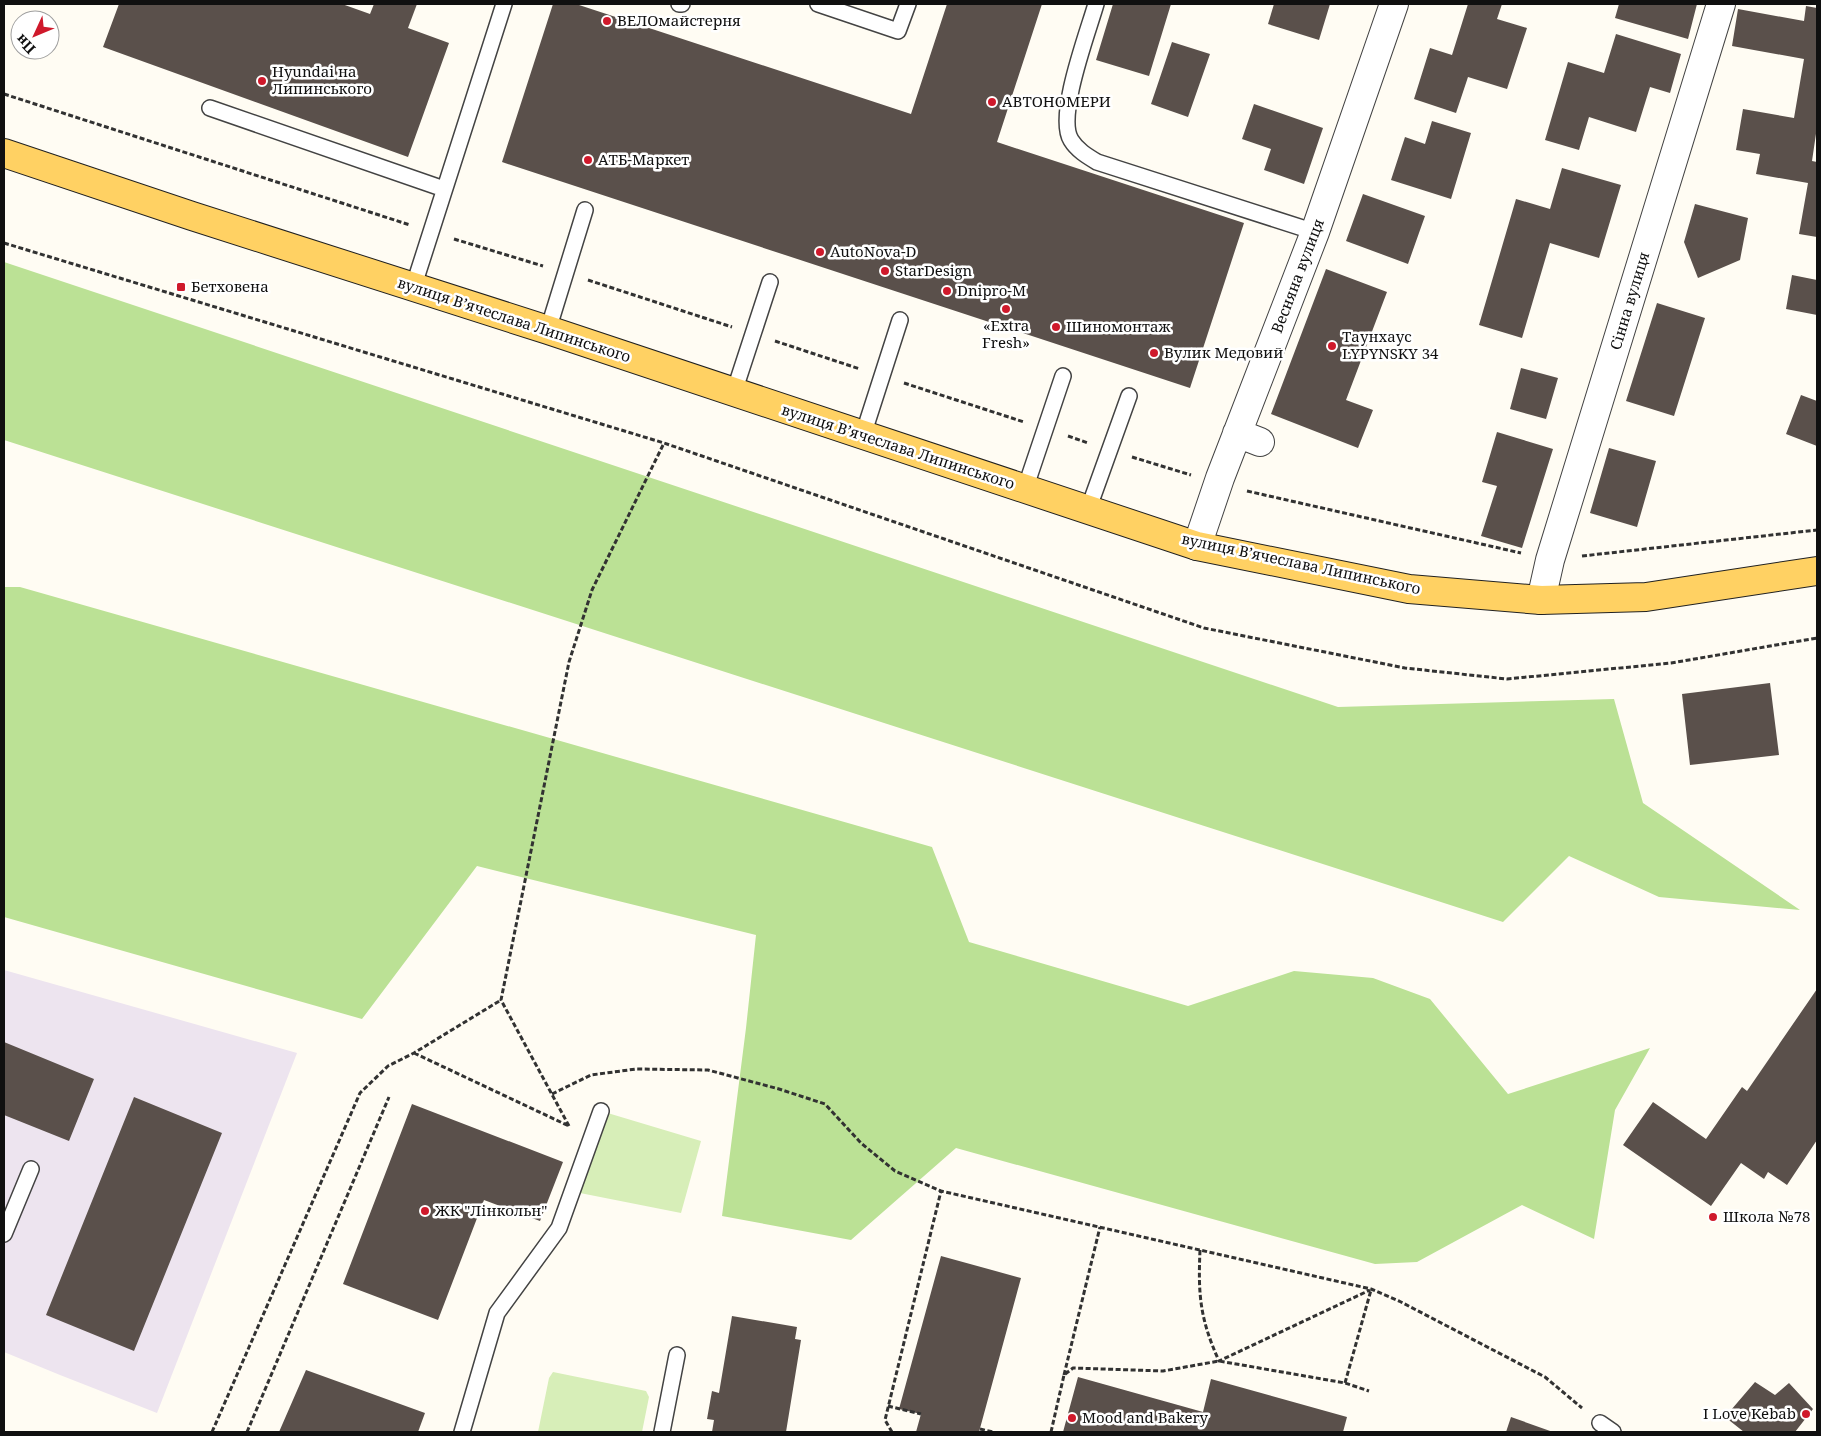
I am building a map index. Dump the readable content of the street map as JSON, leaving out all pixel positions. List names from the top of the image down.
{
  "streets": {
    "main road": ["вулиця Вʼячеслава Липинського"],
    "street": ["Весняна вулиця", "Сінна вулиця"]
  },
  "crossings": [
    ["Весняна вулиця", "вулиця Вʼячеслава Липинського"],
    ["Сінна вулиця", "вулиця Вʼячеслава Липинського"]
  ],
  "places": {
    "other": [
      "ВЕЛОмайстерня",
      "Hyundai на Липинського",
      "АВТОНОМЕРИ",
      "АТБ-Маркет",
      "AutoNova-D",
      "StarDesign",
      "Dnipro-M",
      "«Extra Fresh»",
      "Шиномонтаж",
      "Таунхаус LYPYNSKY 34",
      "Вулик Медовий",
      "ЖК \"Лінкольн\"",
      "Школа №78",
      "I Love Kebab",
      "Mood and Bakery"
    ],
    "transit": ["Бетховена"]
  },
  "north": "bottom left"
}
